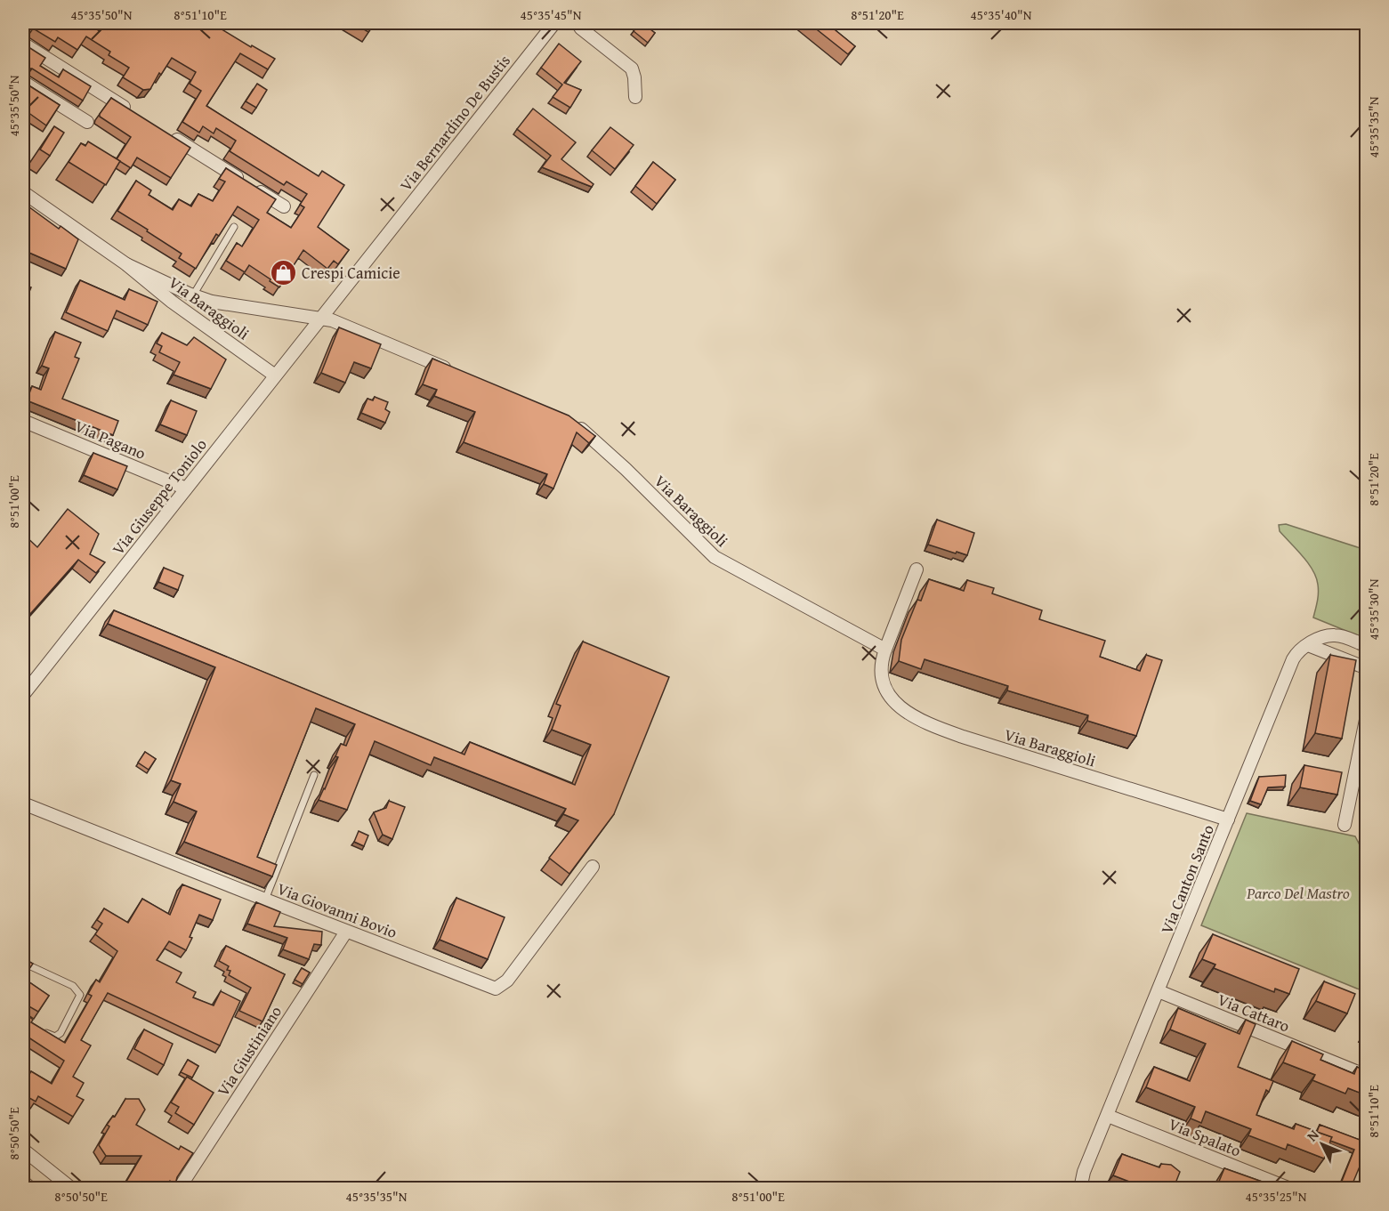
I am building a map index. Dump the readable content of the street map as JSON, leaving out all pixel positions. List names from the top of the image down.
{
  "streets": {
    "street": [
      "Via Bernardino De Bustis",
      "Via Baraggioli",
      "Via Pagano",
      "Via Giuseppe Toniolo",
      "Via Canton Santo",
      "Via Giovanni Bovio",
      "Via Cattaro",
      "Via Giustiniano",
      "Via Spalato"
    ]
  },
  "crossings": [
    ["Via Bernardino De Bustis", "Via Baraggioli"],
    ["Via Bernardino De Bustis", "Via Giuseppe Toniolo"],
    ["Via Baraggioli", "Via Giuseppe Toniolo"],
    ["Via Baraggioli", "Via Canton Santo"],
    ["Via Pagano", "Via Giuseppe Toniolo"],
    ["Via Canton Santo", "Via Cattaro"],
    ["Via Canton Santo", "Via Spalato"],
    ["Via Giovanni Bovio", "Via Giustiniano"]
  ],
  "parks": ["Parco Del Mastro"],
  "places": {
    "shop": ["Crespi Camicie"]
  },
  "north": "top left",
  "coordinates": [
    "45°35'50\"N",
    "8°51'10\"E",
    "45°35'45\"N",
    "8°51'20\"E",
    "45°35'40\"N",
    "45°35'35\"N",
    "8°51'00\"E",
    "45°35'30\"N",
    "8°50'50\"E",
    "45°35'25\"N"
  ]
}
